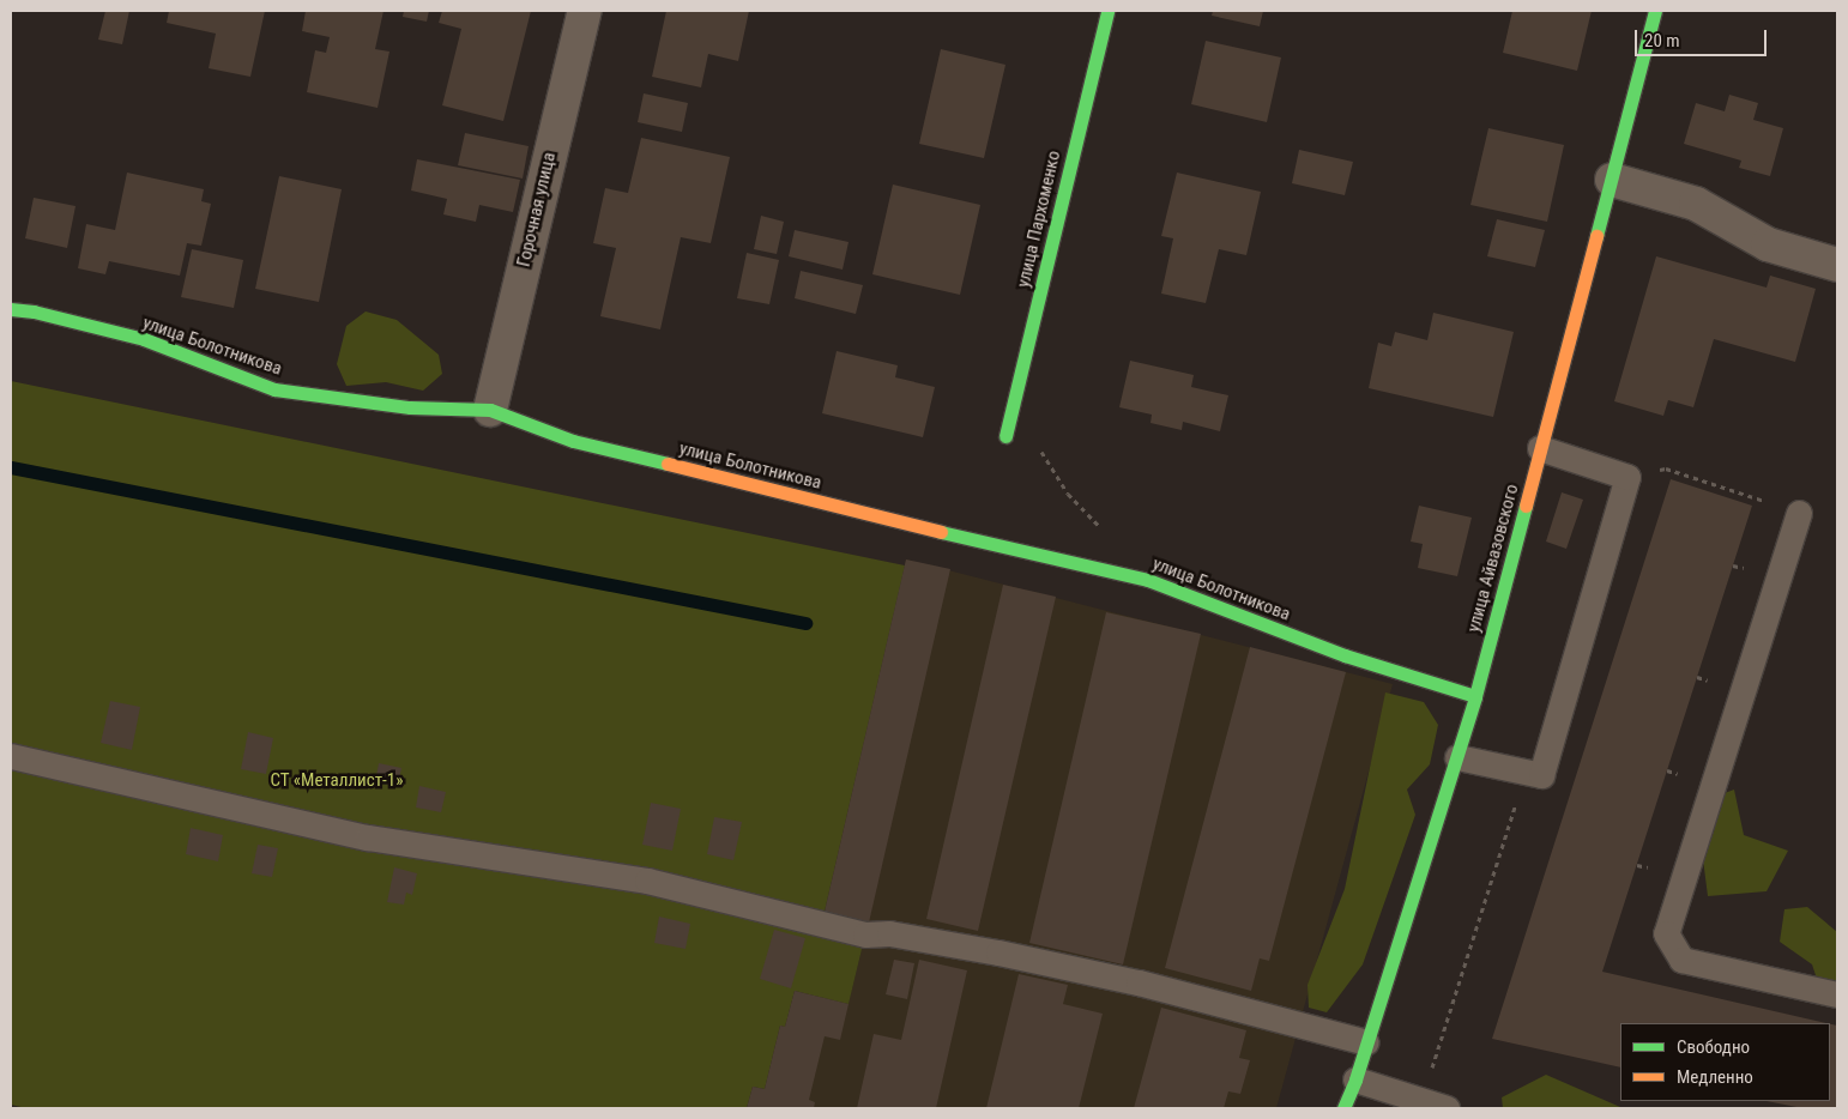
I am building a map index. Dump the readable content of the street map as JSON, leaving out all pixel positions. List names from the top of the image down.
{
  "streets": {
    "street": [
      "Горочная улица",
      "улица Пархоменко",
      "улица Болотникова",
      "улица Айвазовского"
    ]
  },
  "crossings": [
    ["Горочная улица", "улица Болотникова"],
    ["улица Болотникова", "улица Айвазовского"]
  ],
  "parks": ["СТ «Металлист-1»"],
  "legend": ["Свободно", "Медленно"],
  "scale_bar": "20 m"
}
